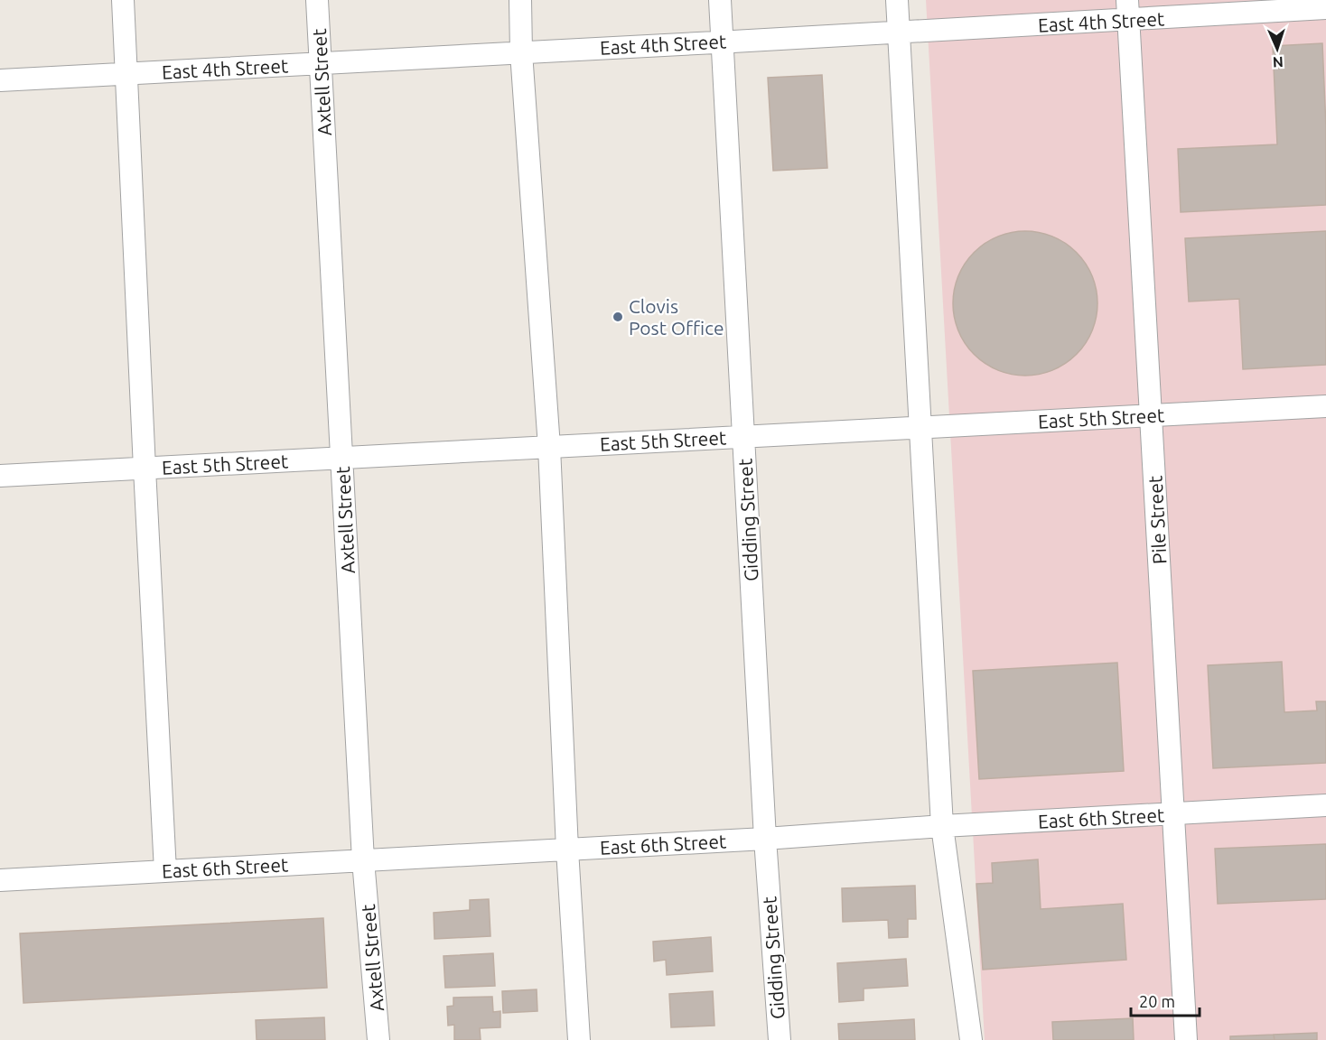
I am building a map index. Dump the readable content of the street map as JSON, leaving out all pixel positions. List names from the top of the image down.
{
  "streets": {
    "street": [
      "East 4th Street",
      "Axtell Street",
      "East 5th Street",
      "Gidding Street",
      "Pile Street",
      "East 6th Street"
    ]
  },
  "crossings": [
    ["East 4th Street", "Axtell Street"],
    ["East 4th Street", "Gidding Street"],
    ["East 4th Street", "Pile Street"],
    ["Axtell Street", "East 5th Street"],
    ["Axtell Street", "East 6th Street"],
    ["East 5th Street", "Gidding Street"],
    ["East 5th Street", "Pile Street"],
    ["Gidding Street", "East 6th Street"],
    ["Pile Street", "East 6th Street"]
  ],
  "places": ["Clovis Post Office"],
  "scale_bar": "20 m",
  "north": "bottom"
}
